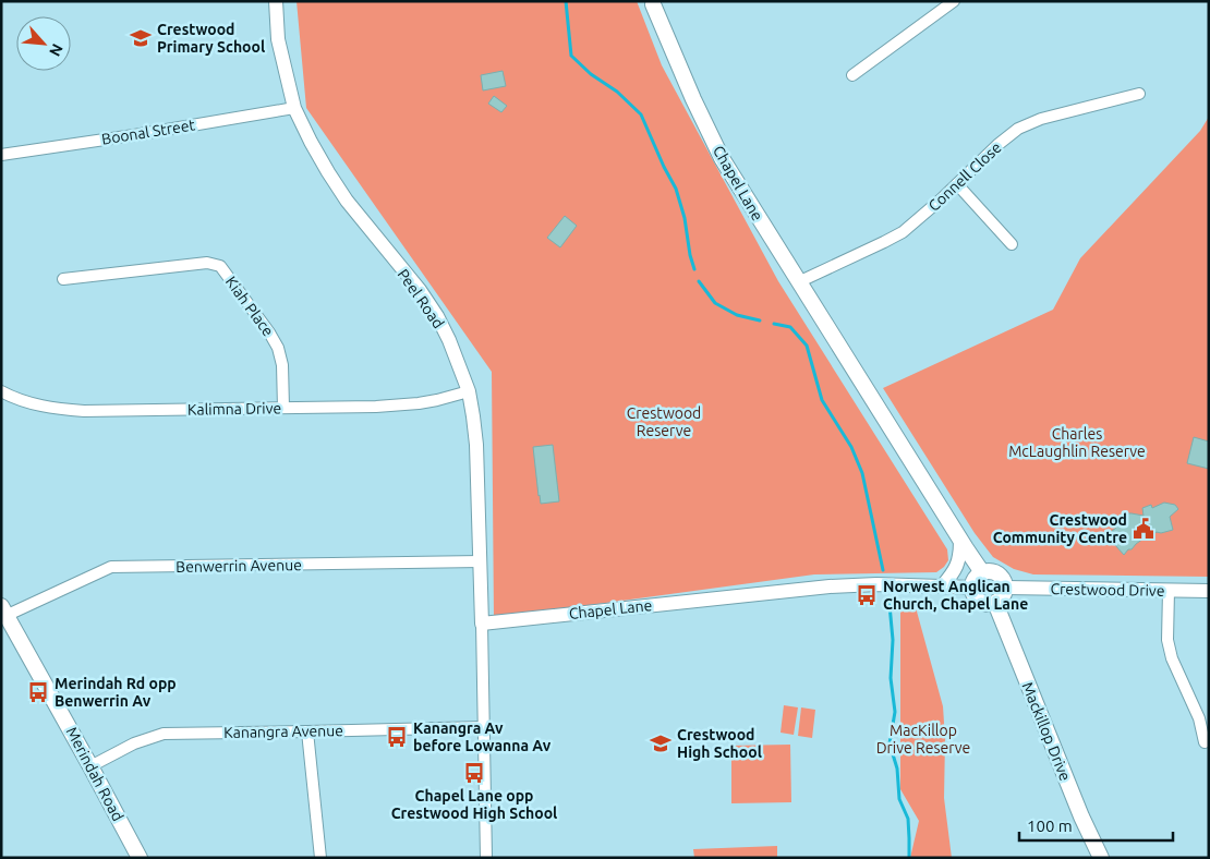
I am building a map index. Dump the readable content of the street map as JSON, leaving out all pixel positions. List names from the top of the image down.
{
  "streets": {
    "main road": ["Chapel Lane", "Mackillop Drive", "Merindah Road"],
    "street": [
      "Boonal Street",
      "Connell Close",
      "Peel Road",
      "Kiah Place",
      "Kalimna Drive",
      "Benwerrin Avenue",
      "Crestwood Drive",
      "Kanangra Avenue"
    ]
  },
  "crossings": [
    ["Boonal Street", "Peel Road"],
    ["Connell Close", "Chapel Lane"],
    ["Chapel Lane", "Peel Road"],
    ["Chapel Lane", "Crestwood Drive"],
    ["Chapel Lane", "Mackillop Drive"],
    ["Peel Road", "Kalimna Drive"],
    ["Peel Road", "Benwerrin Avenue"],
    ["Kiah Place", "Kalimna Drive"],
    ["Benwerrin Avenue", "Merindah Road"],
    ["Crestwood Drive", "Mackillop Drive"],
    ["Kanangra Avenue", "Merindah Road"]
  ],
  "parks": ["Crestwood Reserve", "Charles McLaughlin Reserve", "MacKillop Drive Reserve"],
  "places": {
    "school or university": ["Crestwood Primary School", "Crestwood High School"],
    "public building": ["Crestwood Community Centre"],
    "bus stop": [
      "Norwest Anglican Church, Chapel Lane",
      "Merindah Rd opp Benwerrin Av",
      "Kanangra Av before Lowanna Av",
      "Chapel Lane opp Crestwood High School"
    ]
  },
  "scale_bar": "100 m",
  "north": "bottom right"
}
